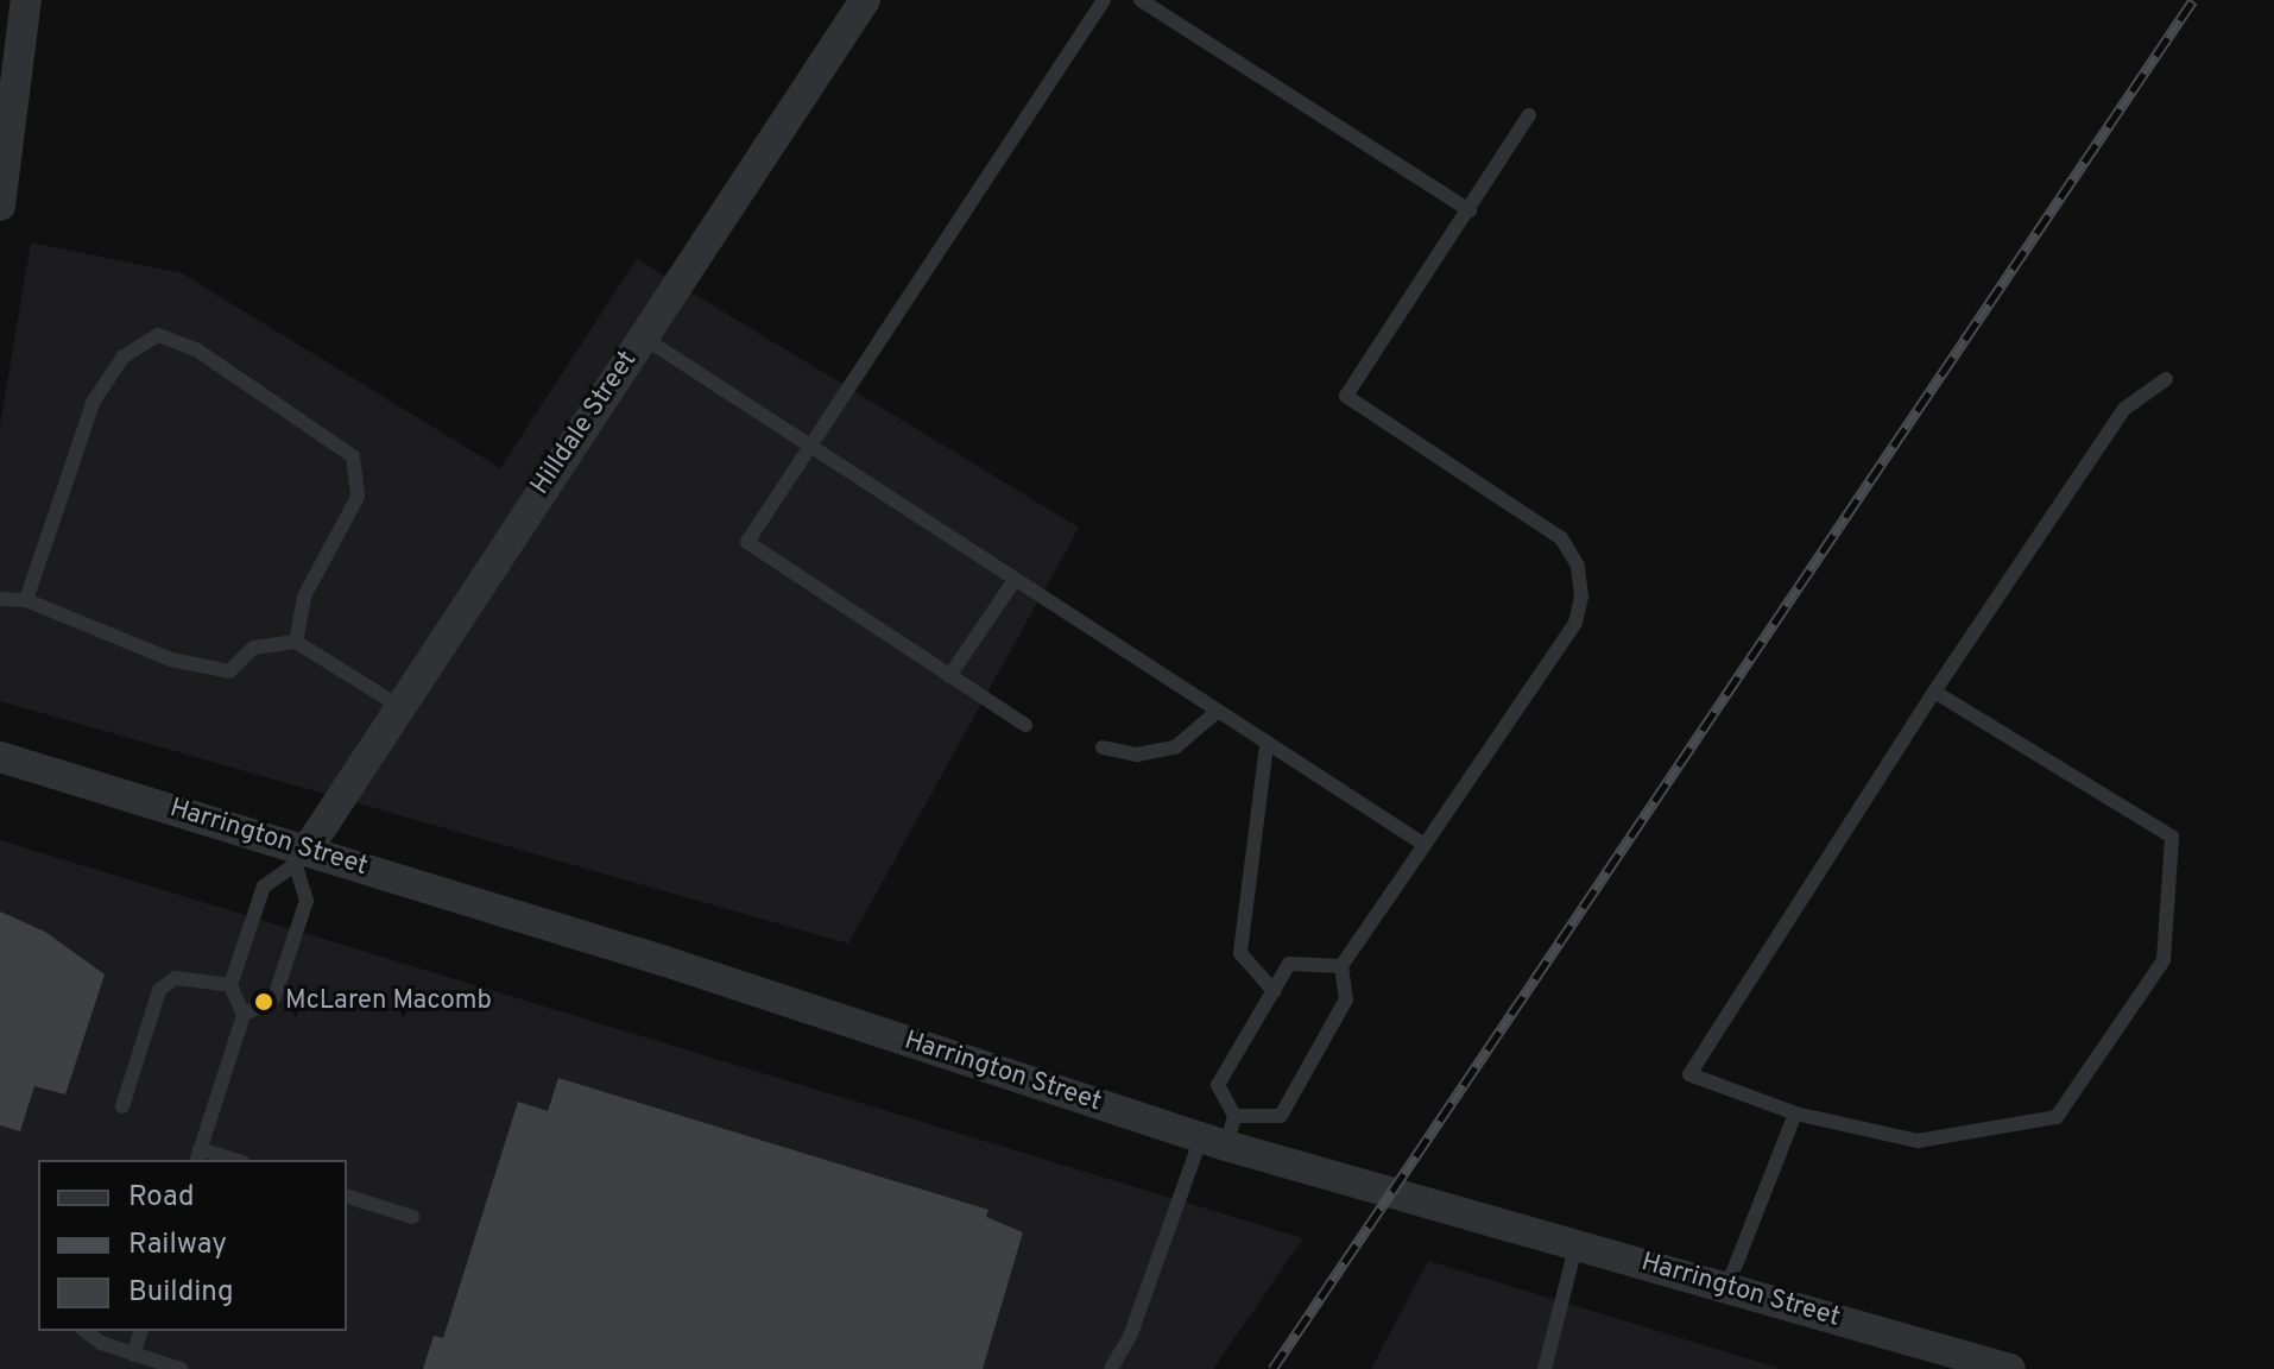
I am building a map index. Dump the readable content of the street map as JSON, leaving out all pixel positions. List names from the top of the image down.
{
  "streets": {
    "street": ["Hilldale Street", "Harrington Street"]
  },
  "crossings": [
    ["Hilldale Street", "Harrington Street"]
  ],
  "places": ["McLaren Macomb"],
  "legend": ["Road", "Railway", "Building"]
}
